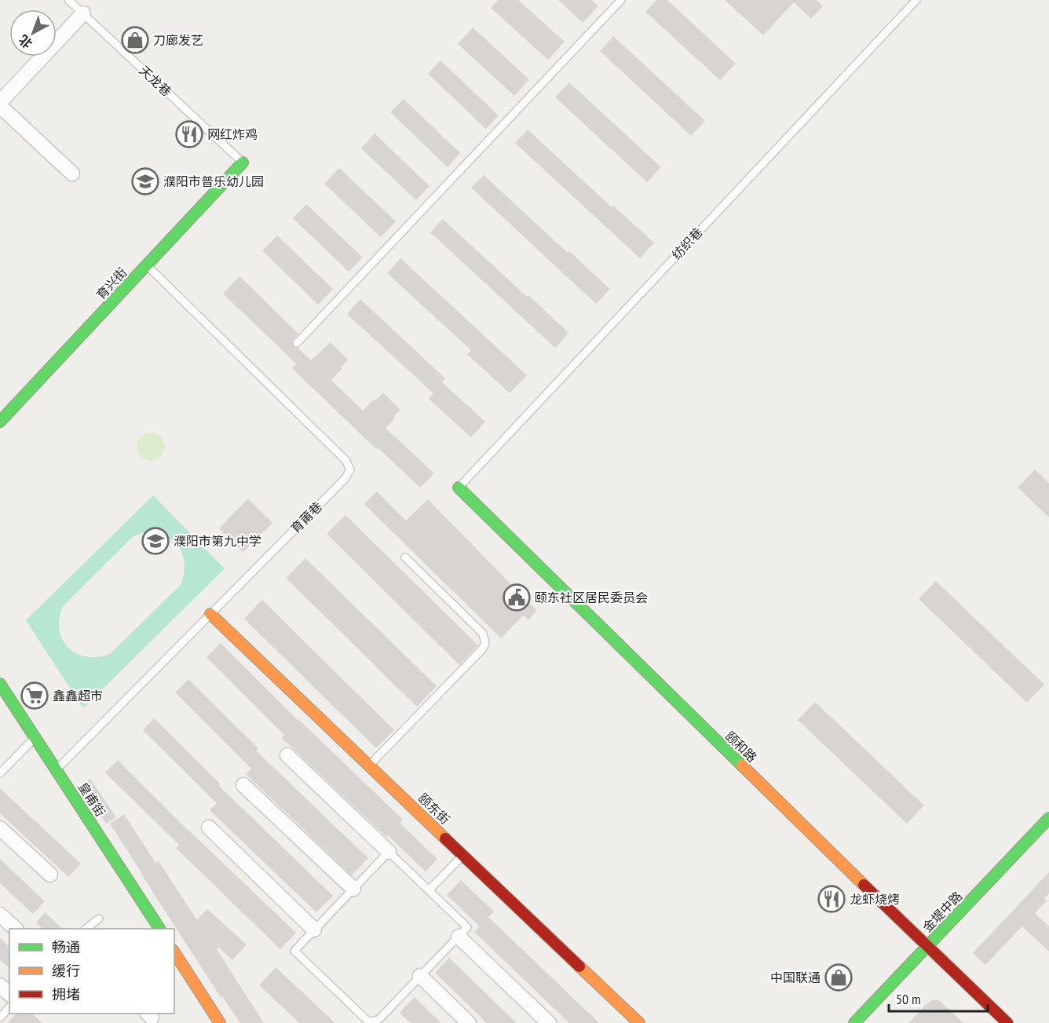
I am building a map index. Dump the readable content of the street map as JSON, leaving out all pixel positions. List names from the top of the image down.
{
  "streets": {
    "street": [
      "育兴街",
      "颐和路",
      "皇甫街",
      "颐东街",
      "金堤中路"
    ],
    "lane": ["天龙巷", "纺织巷", "育莆巷"]
  },
  "crossings": [
    ["天龙巷", "育兴街"],
    ["纺织巷", "颐和路"],
    ["育兴街", "育莆巷"],
    ["育莆巷", "皇甫街"],
    ["育莆巷", "颐东街"],
    ["颐和路", "金堤中路"]
  ],
  "places": {
    "shop": ["刀廊发艺", "中国联通"],
    "restaurant": ["网红炸鸡", "龙虾烧烤"],
    "school or university": ["濮阳市普乐幼儿园", "濮阳市第九中学"],
    "public building": ["颐东社区居民委员会"],
    "supermarket": ["鑫鑫超市"]
  },
  "legend": ["畅通", "缓行", "拥堵"],
  "scale_bar": "50 m",
  "north": "bottom left"
}
